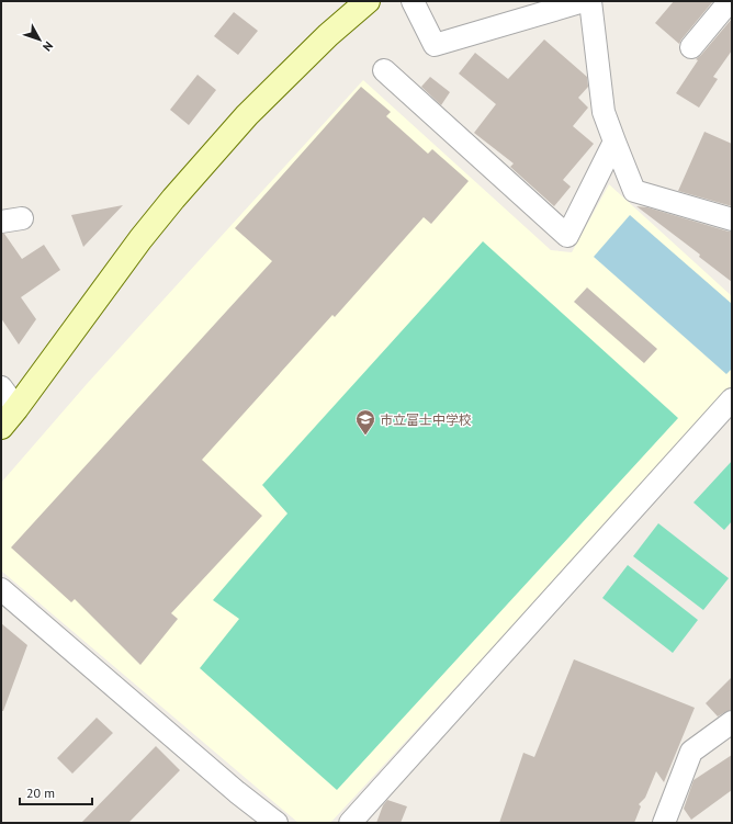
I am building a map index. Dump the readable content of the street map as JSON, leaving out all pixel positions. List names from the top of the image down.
{
  "places": {
    "school or university": ["市立富士中学校"]
  },
  "scale_bar": "20 m",
  "north": "bottom right"
}
